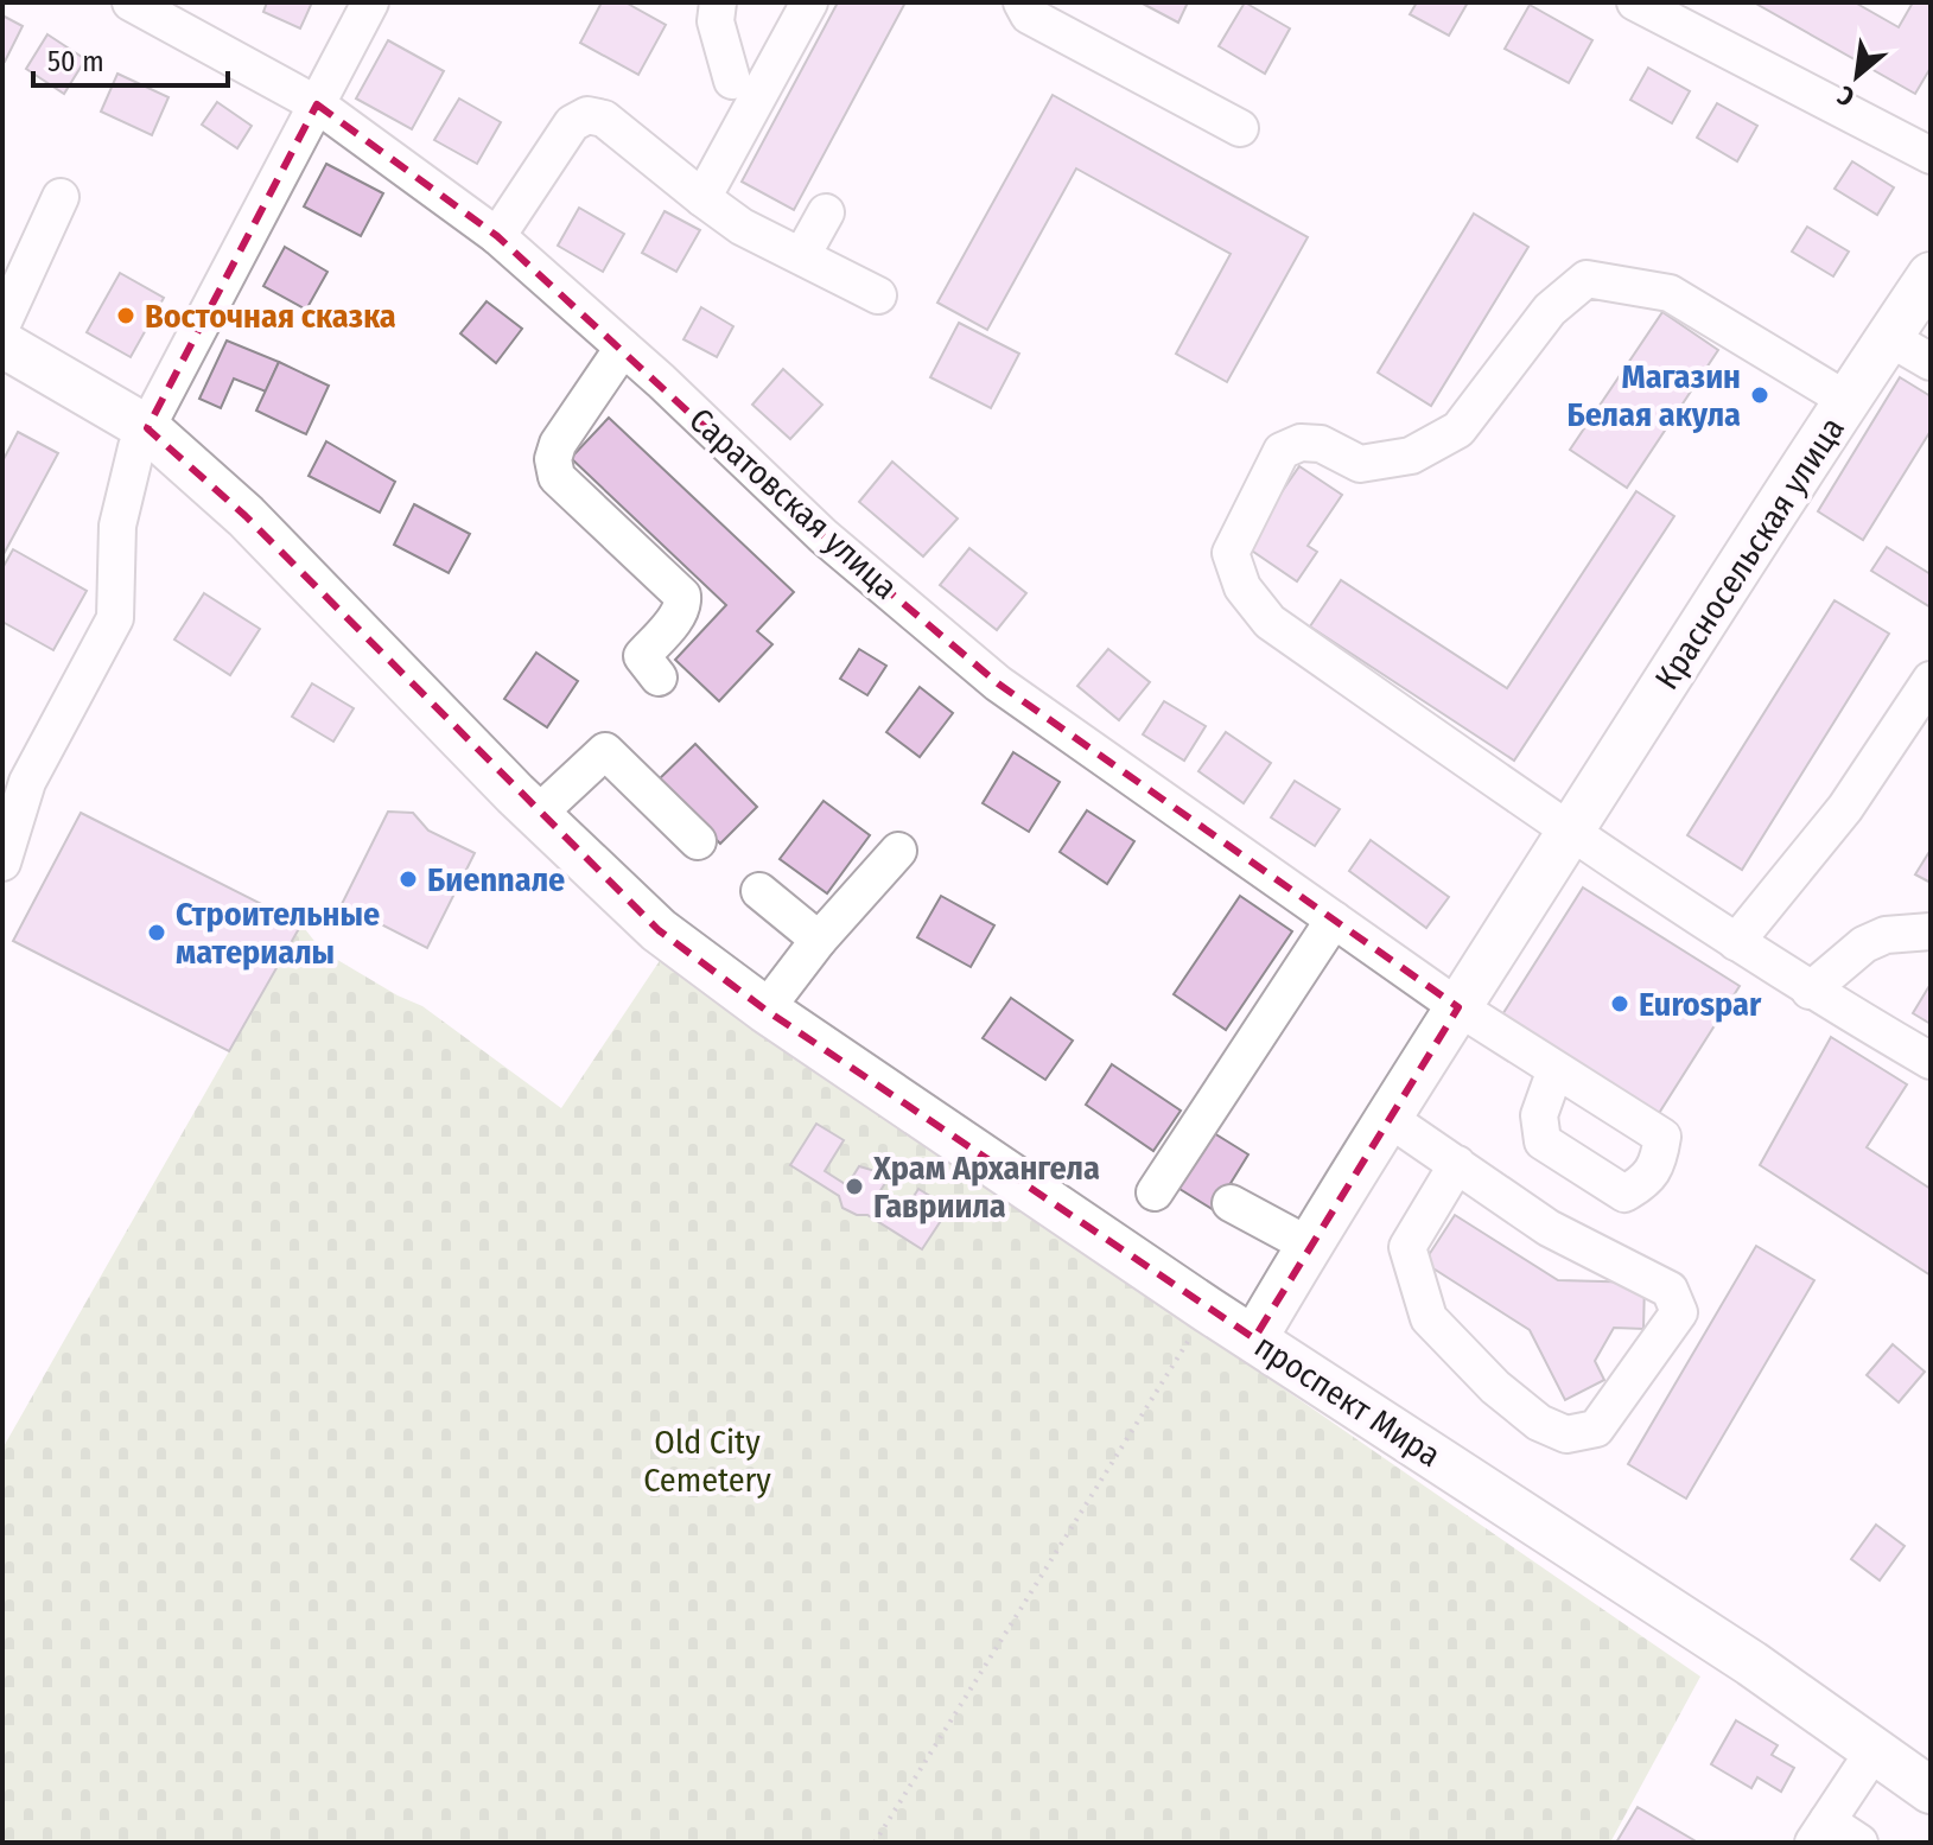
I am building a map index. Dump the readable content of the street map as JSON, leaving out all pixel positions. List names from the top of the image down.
{
  "streets": {
    "main road": ["Красносельская улица", "проспект Мира"],
    "street": ["Саратовская улица"]
  },
  "crossings": [
    ["Саратовская улица", "Красносельская улица"],
    ["Красносельская улица", "проспект Мира"]
  ],
  "parks": ["Old City Cemetery"],
  "places": [
    "Восточная сказка",
    "Магазин Белая акула",
    "Биеnnале",
    "Строительные материалы",
    "Eurospar",
    "Храм Архангела Гавриила"
  ],
  "scale_bar": "50 m",
  "north": "bottom left"
}
